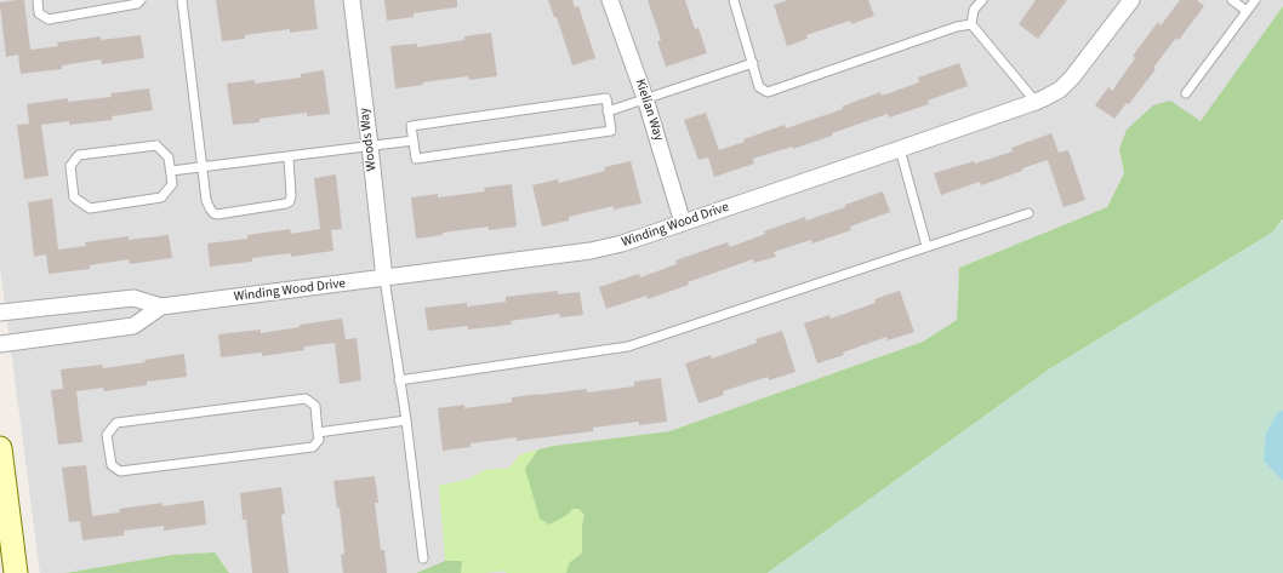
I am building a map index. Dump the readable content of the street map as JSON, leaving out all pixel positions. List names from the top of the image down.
{
  "streets": {
    "street": ["Kielian Way", "Woods Way", "Winding Wood Drive"]
  },
  "crossings": [
    ["Kielian Way", "Winding Wood Drive"],
    ["Woods Way", "Winding Wood Drive"]
  ]
}
